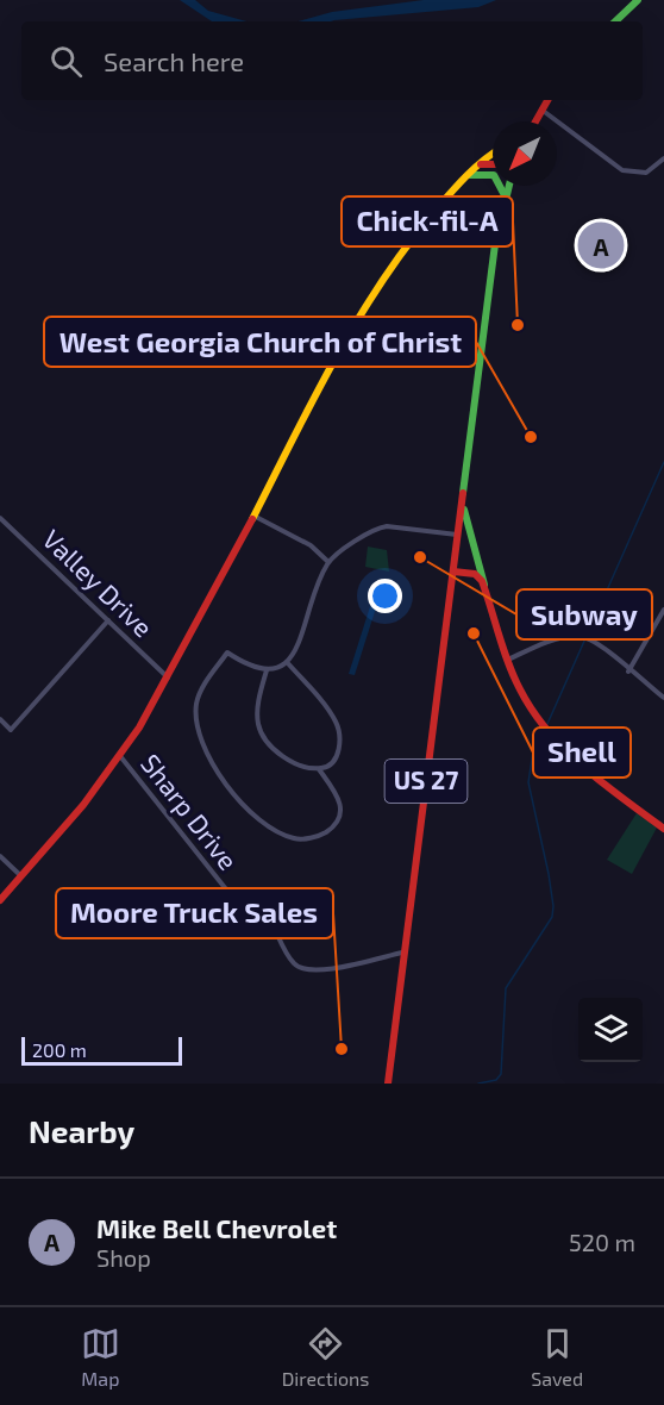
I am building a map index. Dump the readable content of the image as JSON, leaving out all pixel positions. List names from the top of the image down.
{
  "streets": {
    "main road": ["US 27"],
    "street": ["Valley Drive", "Sharp Drive"]
  },
  "crossings": [
    ["US 27", "Sharp Drive"]
  ],
  "places": [
    "Chick-fil-A",
    "West Georgia Church of Christ",
    "Subway",
    "Shell",
    "Moore Truck Sales"
  ],
  "scale_bar": "200 m",
  "north": "bottom left",
  "page": {
    "search": "Search here",
    "pins": "A",
    "scale": "200 m",
    "heading": "Nearby",
    "list": [
      {
        "mark": "A",
        "name": "Mike Bell Chevrolet",
        "note": "Shop",
        "value": "520 m"
      }
    ],
    "nav": ["Map", "Directions", "Saved"]
  }
}
